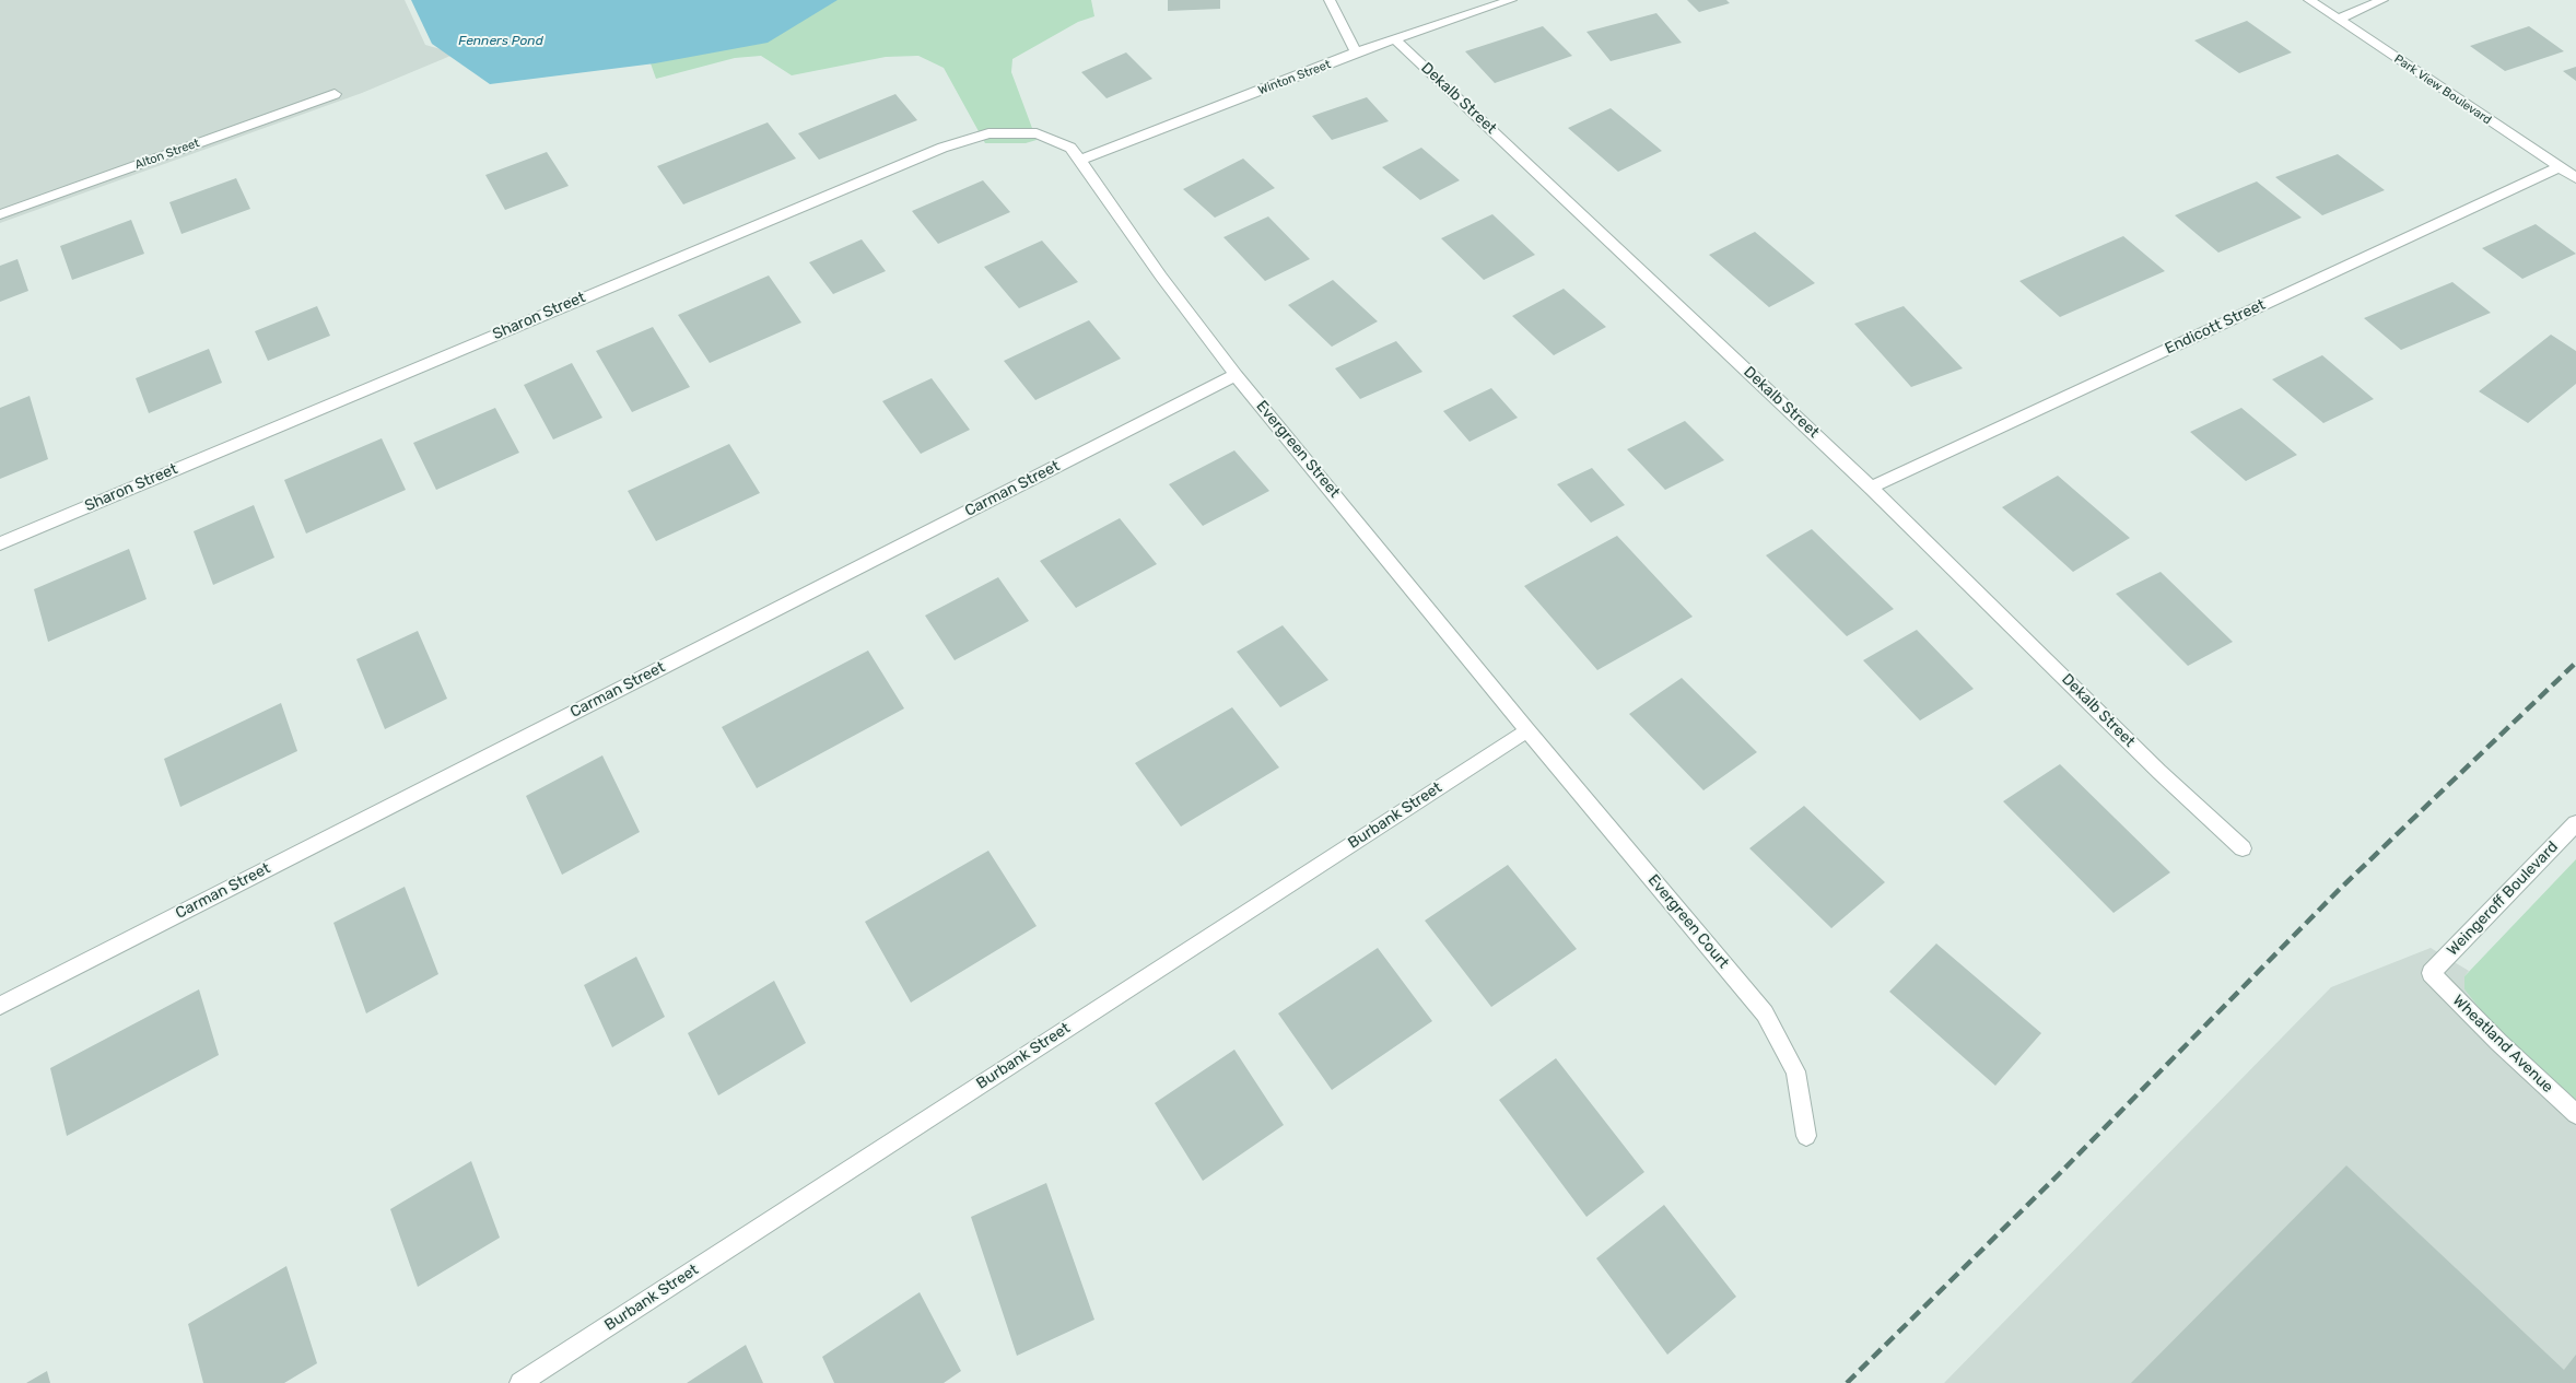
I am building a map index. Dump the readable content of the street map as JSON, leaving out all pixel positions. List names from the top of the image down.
{
  "streets": {
    "street": [
      "Winton Street",
      "Park View Boulevard",
      "Dekalb Street",
      "Alton Street",
      "Sharon Street",
      "Endicott Street",
      "Evergreen Street",
      "Carman Street",
      "Burbank Street",
      "Weingeroff Boulevard",
      "Evergreen Court",
      "Wheatland Avenue"
    ]
  },
  "crossings": [
    ["Winton Street", "Dekalb Street"],
    ["Winton Street", "Sharon Street"],
    ["Winton Street", "Evergreen Street"],
    ["Park View Boulevard", "Endicott Street"],
    ["Dekalb Street", "Endicott Street"],
    ["Sharon Street", "Evergreen Street"],
    ["Evergreen Street", "Carman Street"],
    ["Evergreen Street", "Burbank Street"],
    ["Evergreen Street", "Evergreen Court"],
    ["Burbank Street", "Evergreen Court"],
    ["Weingeroff Boulevard", "Wheatland Avenue"]
  ],
  "water": ["Fenners Pond"]
}
